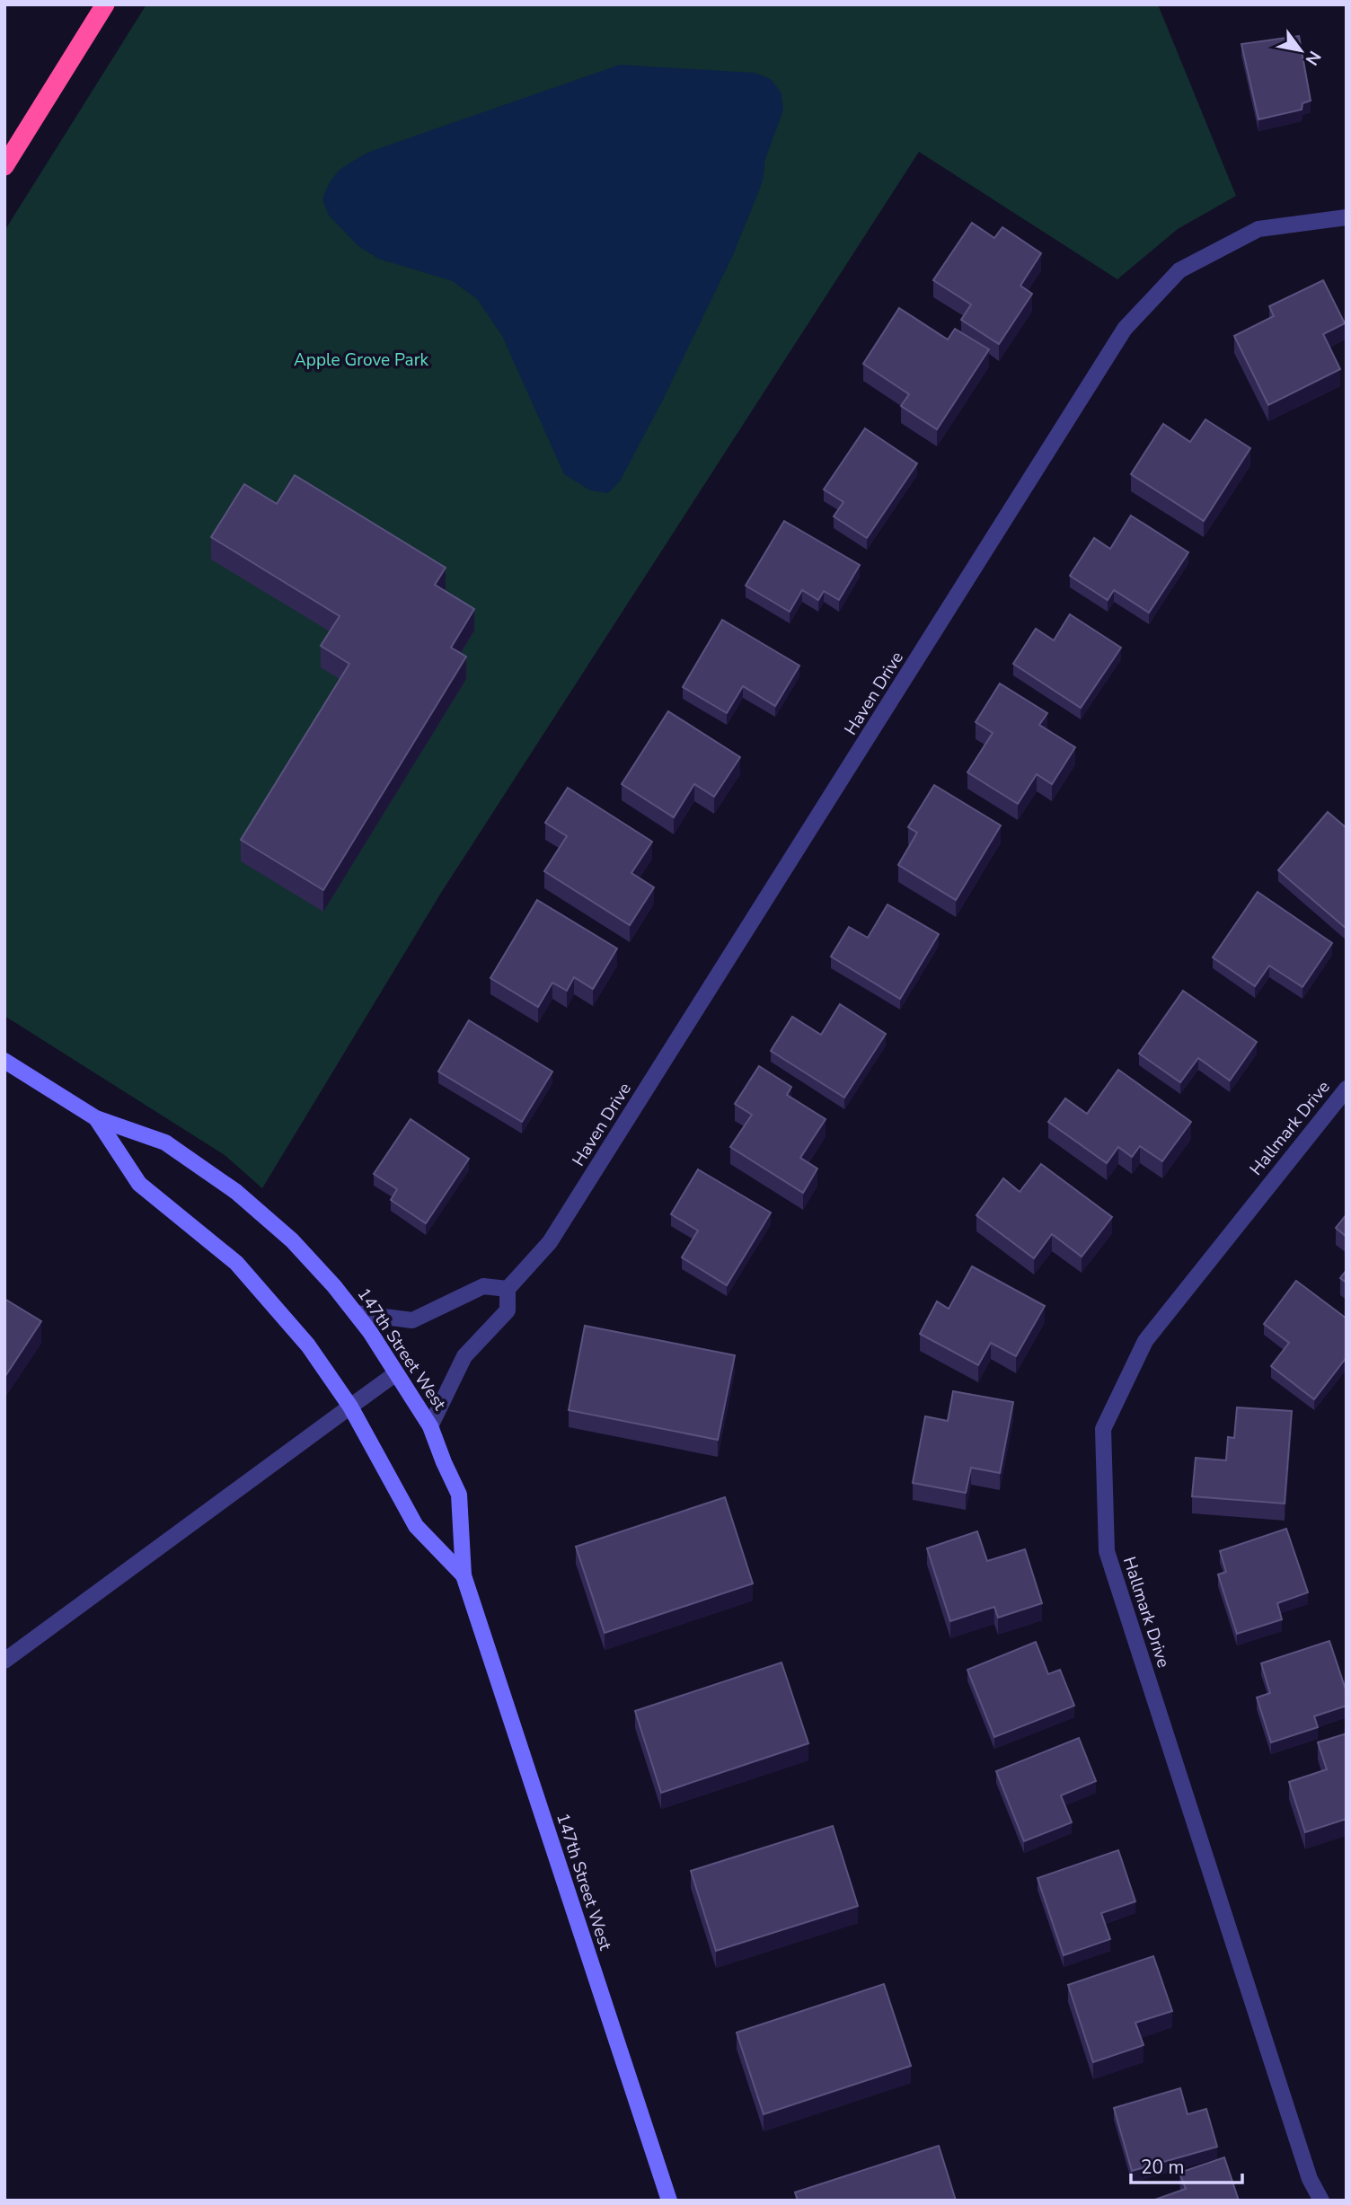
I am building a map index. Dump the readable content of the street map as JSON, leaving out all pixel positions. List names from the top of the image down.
{
  "streets": {
    "street": ["Haven Drive", "Hallmark Drive", "147th Street West"]
  },
  "crossings": [
    ["Haven Drive", "147th Street West"]
  ],
  "parks": ["Apple Grove Park"],
  "scale_bar": "20 m",
  "north": "bottom right"
}
